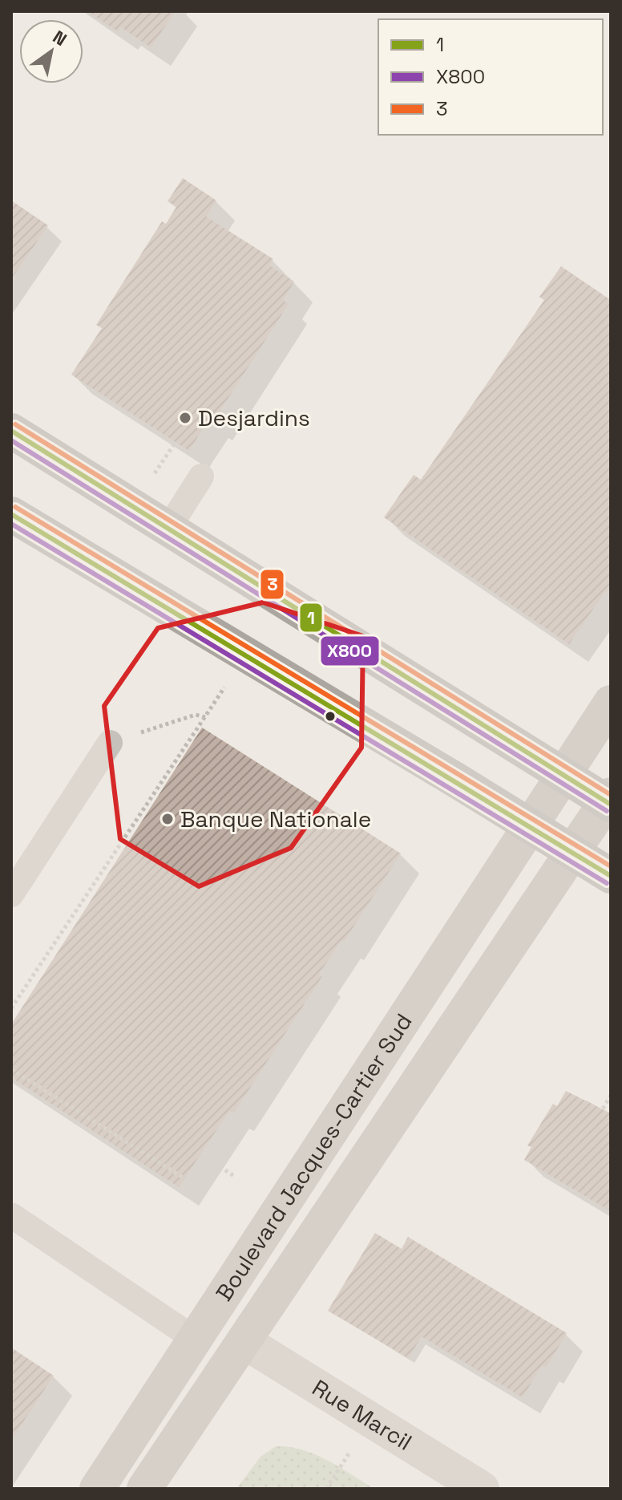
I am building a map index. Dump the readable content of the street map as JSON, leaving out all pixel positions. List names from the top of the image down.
{
  "streets": {
    "main road": ["Boulevard Jacques-Cartier Sud"],
    "street": ["Rue Marcil"]
  },
  "crossings": [
    ["Boulevard Jacques-Cartier Sud", "Rue Marcil"]
  ],
  "places": ["Desjardins", "Banque Nationale"],
  "lines": ["transit line 3", "transit line 1", "transit line X800"],
  "legend": ["1", "X800", "3"],
  "north": "top right"
}
